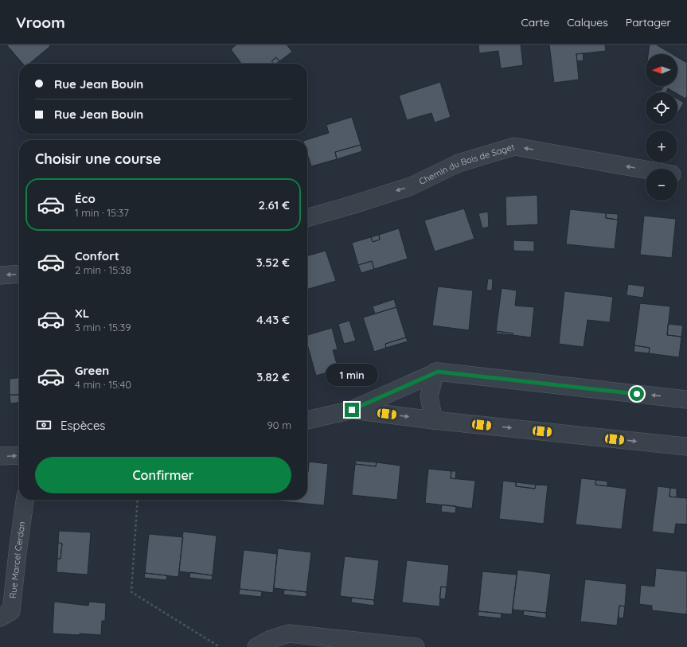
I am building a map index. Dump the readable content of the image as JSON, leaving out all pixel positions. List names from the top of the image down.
{
  "streets": {
    "street": ["Chemin du Bois de Saget", "Rue Marcel Cerdan"]
  },
  "one_way": ["Chemin du Bois de Saget"],
  "north": "left",
  "page": {
    "header": "Vroom",
    "nav": ["Carte", "Calques", "Partager"],
    "map_buttons": ["+", "−"],
    "banner": ["Rue Jean Bouin", "Rue Jean Bouin"],
    "heading": "Choisir une course",
    "list": [
      {
        "name": "Éco",
        "note": "1 min · 15:37",
        "value": "2.61 €"
      },
      {
        "name": "Confort",
        "note": "2 min · 15:38",
        "value": "3.52 €"
      },
      {
        "name": "XL",
        "note": "3 min · 15:39",
        "value": "4.43 €"
      },
      {
        "name": "Green",
        "note": "4 min · 15:40",
        "value": "3.82 €"
      }
    ],
    "bubble": "1 min",
    "pay": ["Espèces", "90 m"],
    "buttons": "Confirmer"
  }
}
